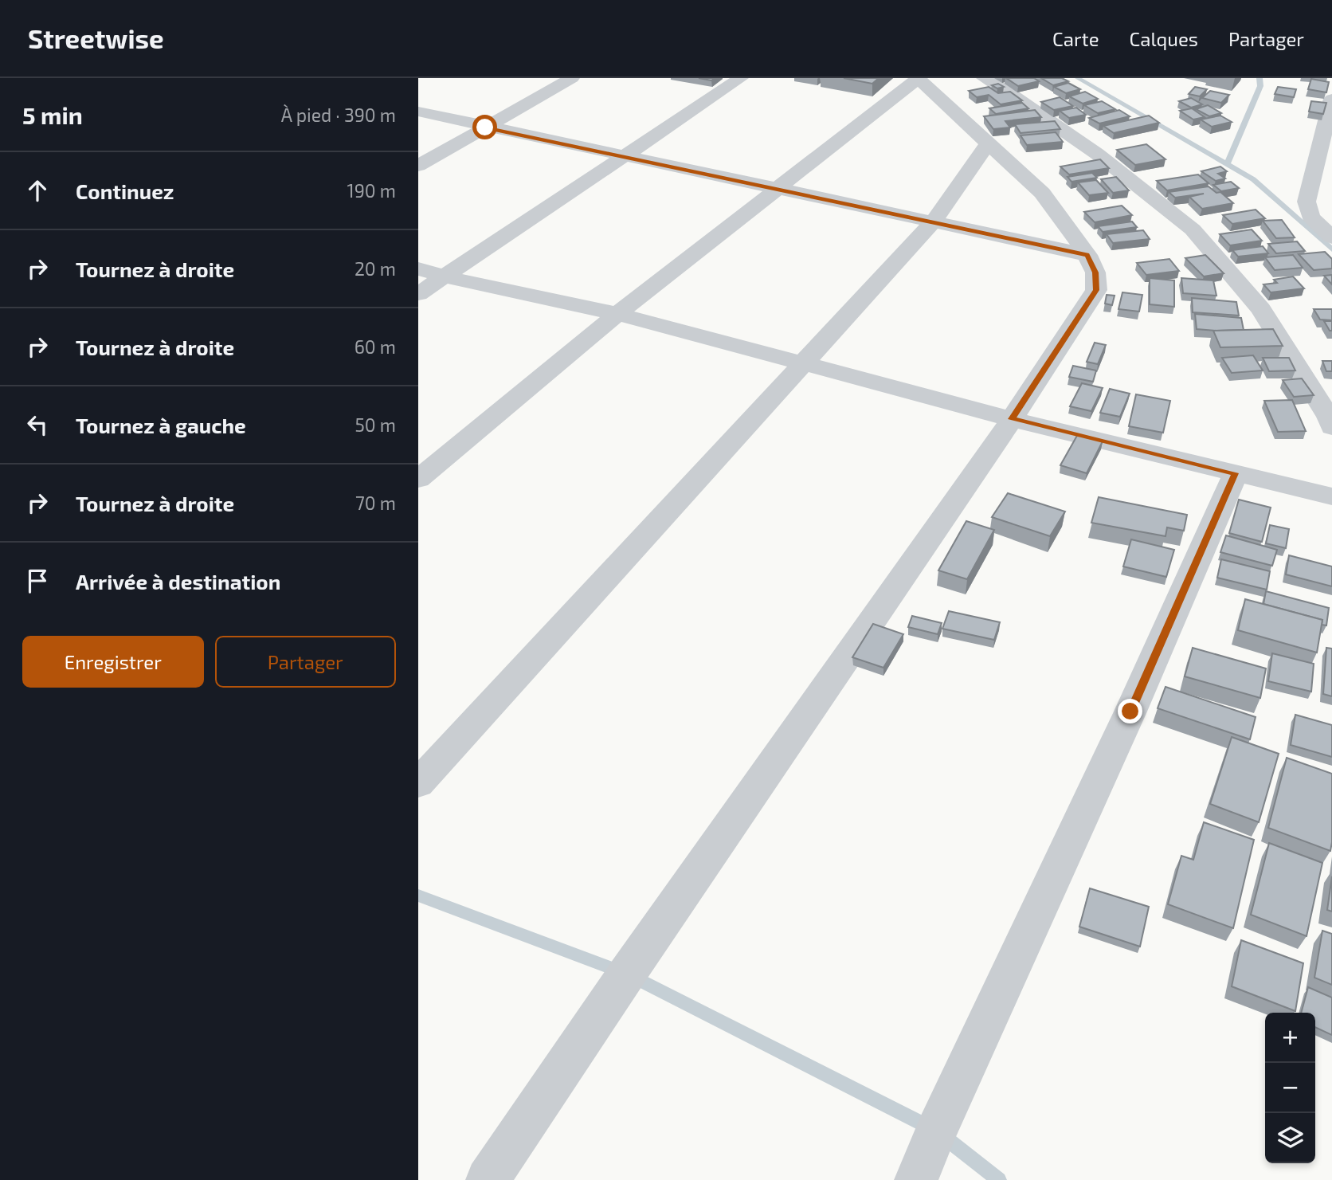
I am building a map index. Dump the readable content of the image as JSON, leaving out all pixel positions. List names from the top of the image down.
{
  "page": {
    "header": "Streetwise",
    "nav": ["Carte", "Calques", "Partager"],
    "heading": ["5 min", "À pied · 390 m"],
    "list": [
      ["Continuez", "190 m"],
      ["Tournez à droite", "20 m"],
      ["Tournez à droite", "60 m"],
      ["Tournez à gauche", "50 m"],
      ["Tournez à droite", "70 m"],
      "Arrivée à destination"
    ],
    "buttons": ["Enregistrer", "Partager"],
    "map_buttons": ["+", "−"]
  }
}
